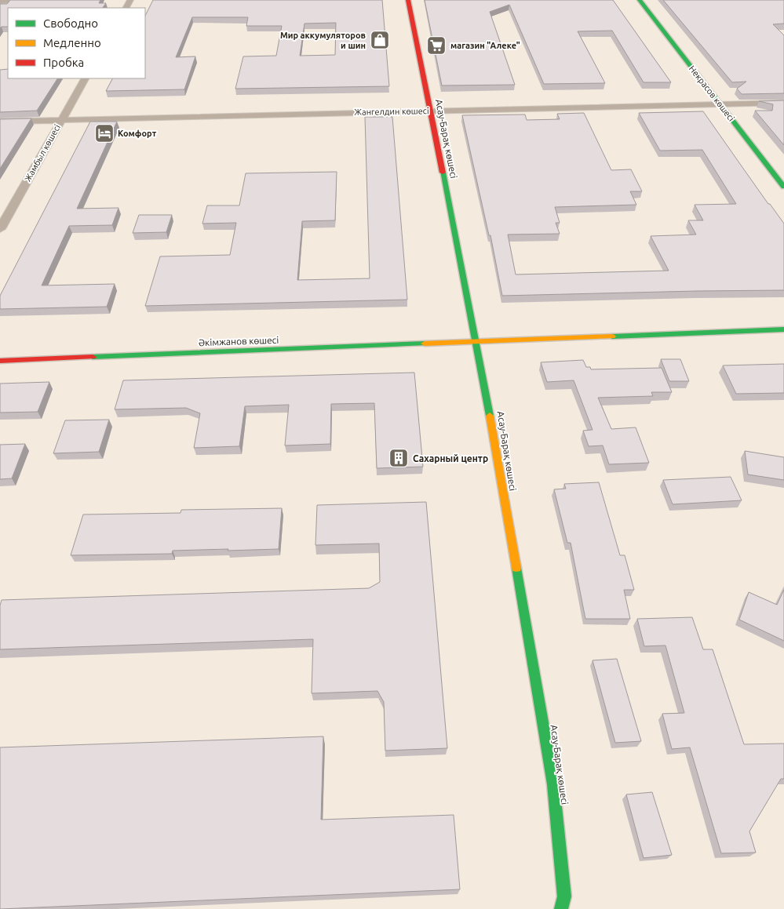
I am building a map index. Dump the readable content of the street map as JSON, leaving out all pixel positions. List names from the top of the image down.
{
  "streets": {
    "street": [
      "Некрасов көшесі",
      "Жангелдин көшесі",
      "Асау-Барақ көшесі",
      "Жамбыл көшесі",
      "Әкімжанов көшесі"
    ]
  },
  "crossings": [
    ["Некрасов көшесі", "Жангелдин көшесі"],
    ["Жангелдин көшесі", "Асау-Барақ көшесі"],
    ["Жангелдин көшесі", "Жамбыл көшесі"],
    ["Асау-Барақ көшесі", "Әкімжанов көшесі"]
  ],
  "places": {
    "shop": ["Мир аккумуляторов и шин"],
    "supermarket": ["магазин \"Алеке\""],
    "hotel": ["Комфорт"],
    "building": ["Сахарный центр"]
  },
  "legend": ["Свободно", "Медленно", "Пробка"]
}
